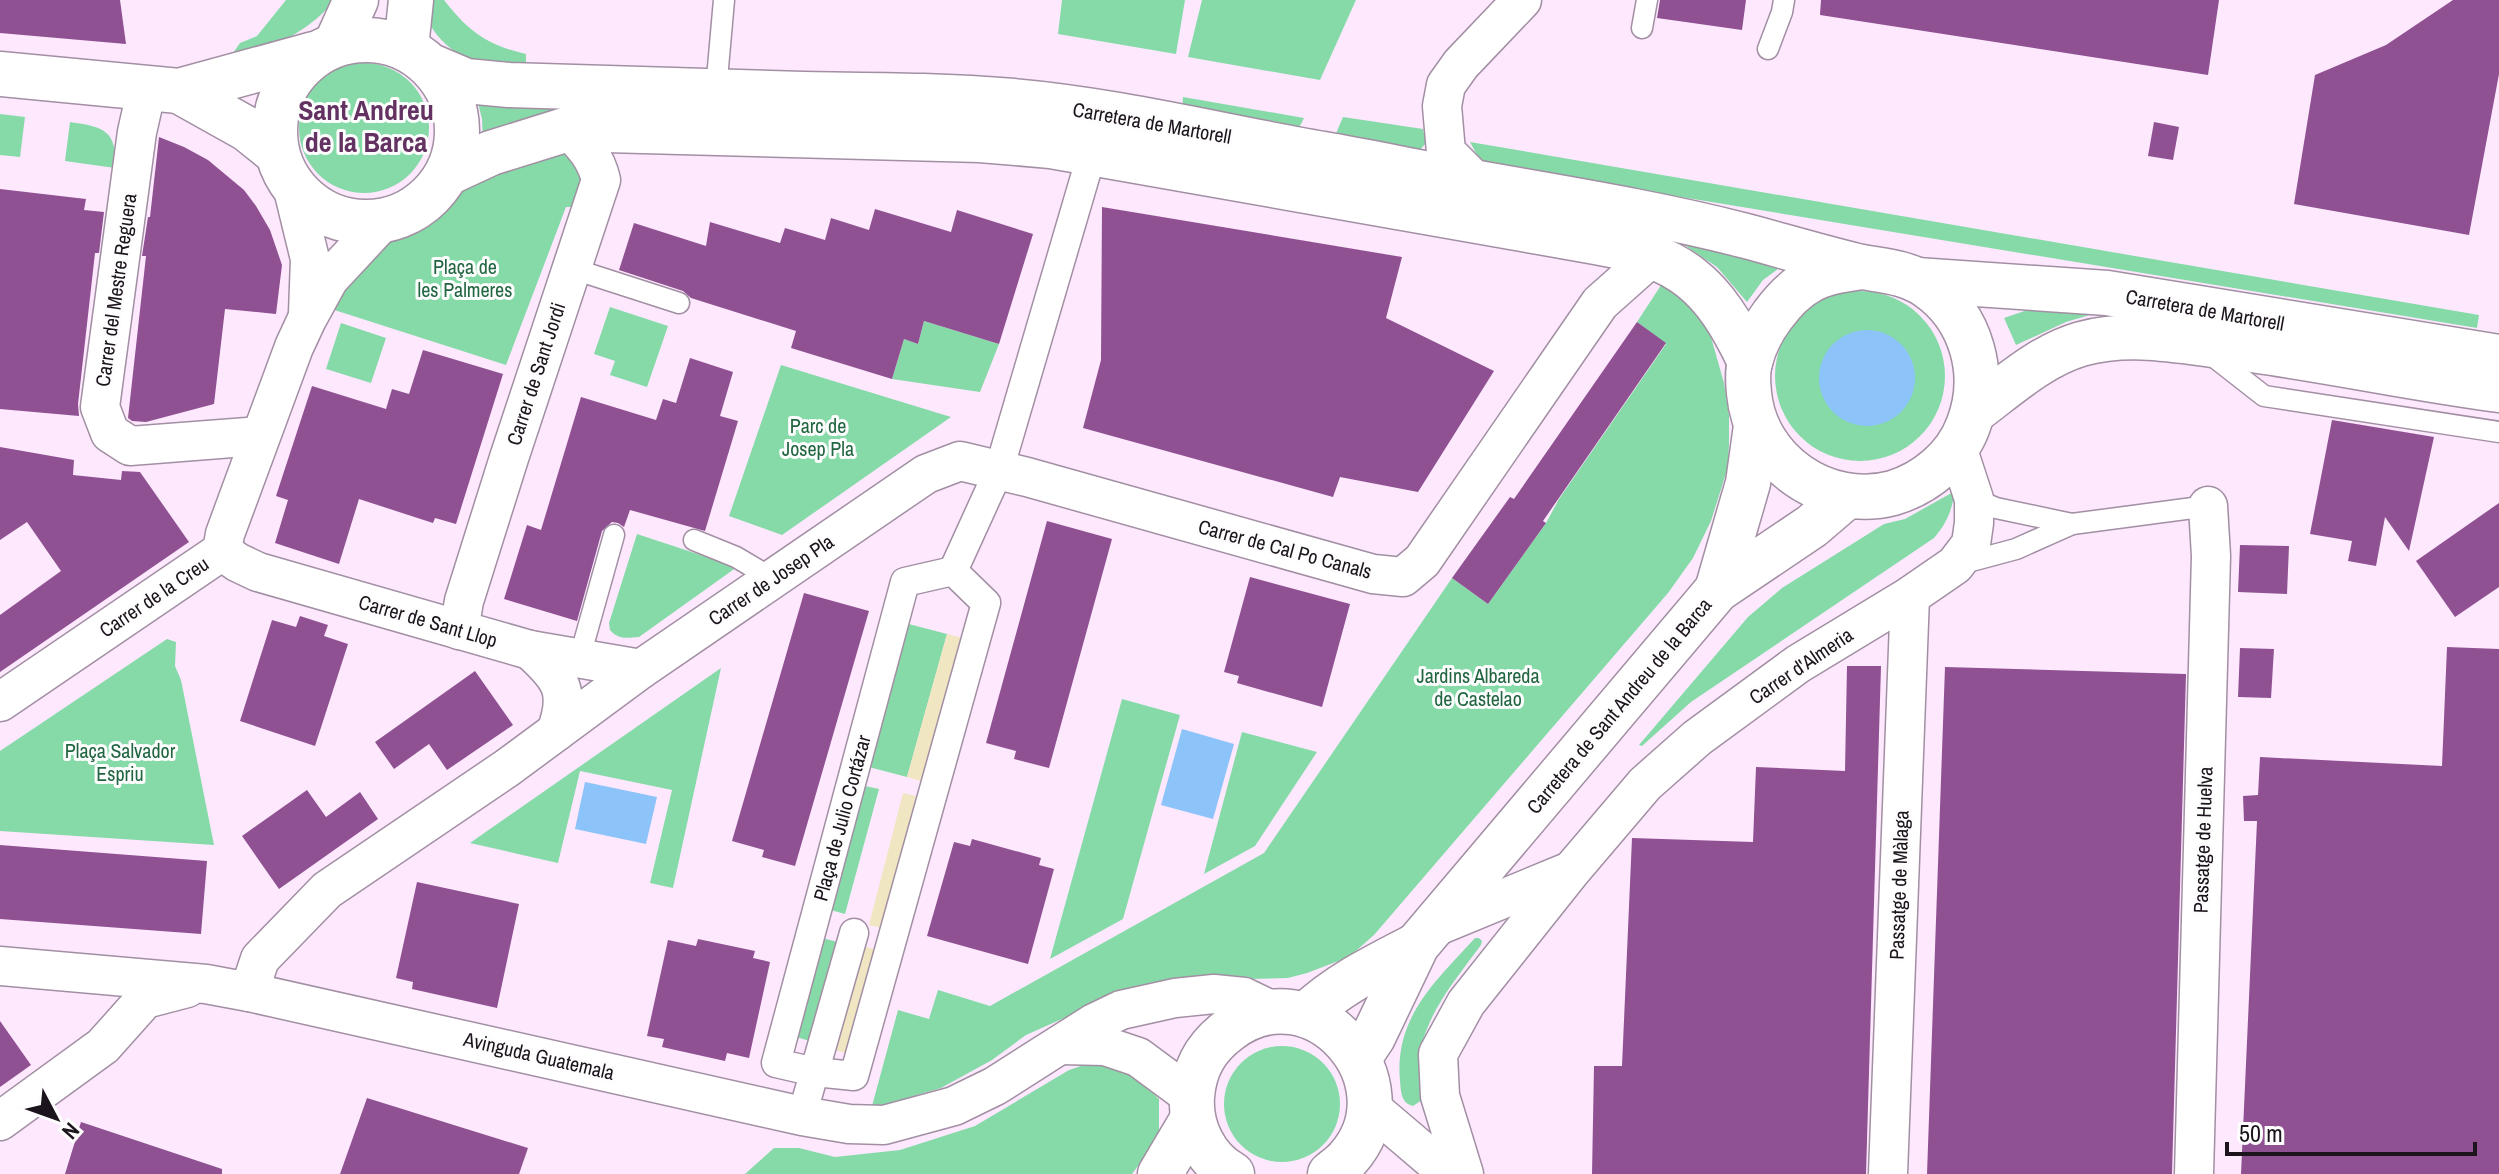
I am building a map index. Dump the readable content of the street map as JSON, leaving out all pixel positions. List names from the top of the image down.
{
  "streets": {
    "main road": ["Carretera de Martorell", "Carretera de Sant Andreu de la Barca"],
    "street": [
      "Carrer del Mestre Reguera",
      "Carrer de Sant Jordi",
      "Carrer de Cal Po Canals",
      "Carrer de Josep Pla",
      "Carrer de la Creu",
      "Carrer de Sant Llop",
      "Carrer d'Almeria",
      "Plaça de Julio Cortázar",
      "Passatge de Huelva",
      "Passatge de Màlaga",
      "Avinguda Guatemala"
    ]
  },
  "crossings": [
    ["Carretera de Martorell", "Carrer del Mestre Reguera"],
    ["Carretera de Martorell", "Carrer de Sant Jordi"],
    ["Carretera de Martorell", "Carrer de Cal Po Canals"],
    ["Carretera de Martorell", "Carrer de la Creu"],
    ["Carretera de Martorell", "Carrer d'Almeria"],
    ["Carretera de Martorell", "Carretera de Sant Andreu de la Barca"],
    ["Carrer del Mestre Reguera", "Carrer de la Creu"],
    ["Carrer de Sant Jordi", "Carrer de Sant Llop"],
    ["Carrer de Cal Po Canals", "Carrer de Josep Pla"],
    ["Carrer de Josep Pla", "Carrer de Sant Llop"],
    ["Carrer de Josep Pla", "Avinguda Guatemala"],
    ["Carrer de la Creu", "Carrer de Sant Llop"],
    ["Carrer d'Almeria", "Carretera de Sant Andreu de la Barca"],
    ["Carrer d'Almeria", "Passatge de Màlaga"],
    ["Carretera de Sant Andreu de la Barca", "Avinguda Guatemala"]
  ],
  "districts": ["Sant Andreu de la Barca"],
  "parks": [
    "Plaça de les Palmeres",
    "Parc de Josep Pla",
    "Jardins Albareda de Castelao",
    "Plaça Salvador Espriu"
  ],
  "scale_bar": "50 m",
  "north": "bottom right"
}
